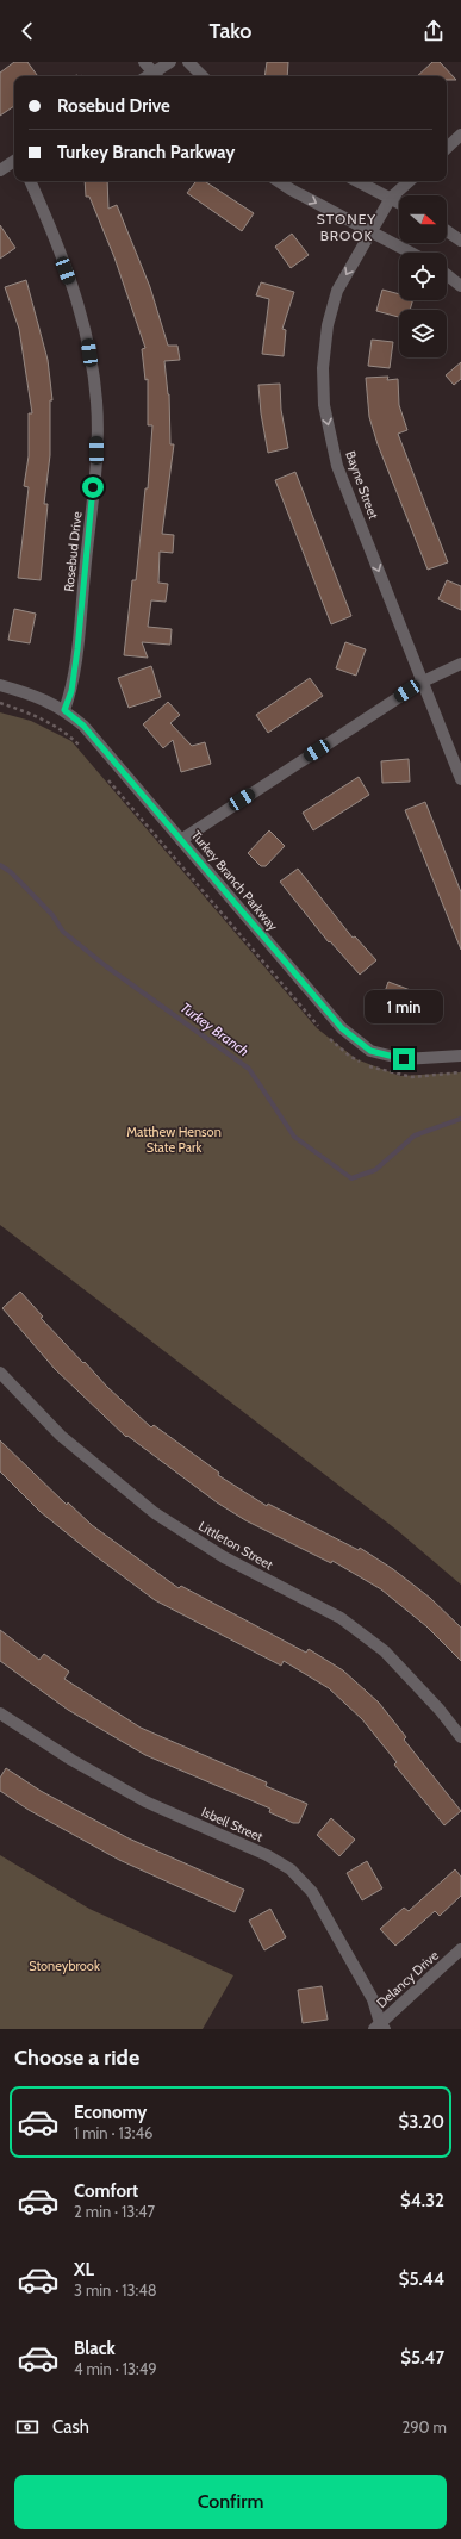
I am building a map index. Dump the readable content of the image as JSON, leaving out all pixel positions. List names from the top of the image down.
{
  "streets": {
    "street": [
      "Bayne Street",
      "Rosebud Drive",
      "Turkey Branch Parkway",
      "Littleton Street",
      "Isbell Street",
      "Delancy Drive"
    ]
  },
  "crossings": [
    ["Rosebud Drive", "Turkey Branch Parkway"],
    ["Isbell Street", "Delancy Drive"]
  ],
  "one_way": ["Bayne Street"],
  "districts": ["STONEY BROOK"],
  "water": ["Turkey Branch"],
  "parks": ["Matthew Henson State Park", "Stoneybrook"],
  "north": "right",
  "page": {
    "header": "Tako",
    "banner": ["Rosebud Drive", "Turkey Branch Parkway"],
    "bubble": "1 min",
    "heading": "Choose a ride",
    "list": [
      {
        "name": "Economy",
        "note": "1 min · 13:46",
        "value": "$3.20"
      },
      {
        "name": "Comfort",
        "note": "2 min · 13:47",
        "value": "$4.32"
      },
      {
        "name": "XL",
        "note": "3 min · 13:48",
        "value": "$5.44"
      },
      {
        "name": "Black",
        "note": "4 min · 13:49",
        "value": "$5.47"
      }
    ],
    "pay": ["Cash", "290 m"],
    "buttons": "Confirm"
  }
}
